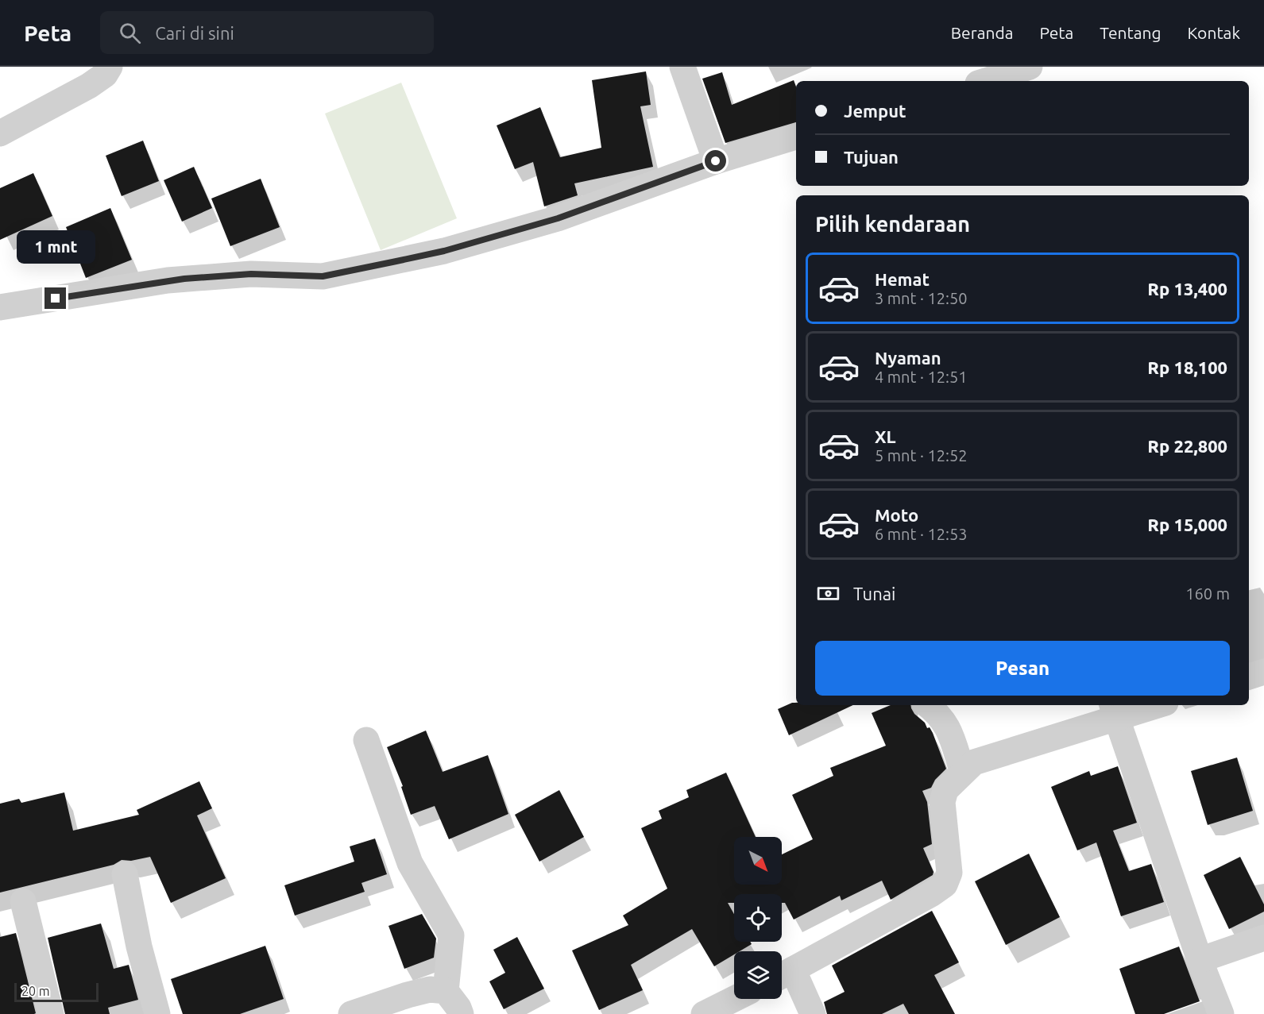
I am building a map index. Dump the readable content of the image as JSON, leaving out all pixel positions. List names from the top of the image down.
{
  "scale_bar": "20 m",
  "north": "bottom right",
  "page": {
    "header": "Peta",
    "search": "Cari di sini",
    "nav": [
      "Beranda",
      "Peta",
      "Tentang",
      "Kontak"
    ],
    "banner": ["Jemput", "Tujuan"],
    "heading": "Pilih kendaraan",
    "bubble": "1 mnt",
    "list": [
      {
        "name": "Hemat",
        "note": "3 mnt · 12:50",
        "value": "Rp 13,400"
      },
      {
        "name": "Nyaman",
        "note": "4 mnt · 12:51",
        "value": "Rp 18,100"
      },
      {
        "name": "XL",
        "note": "5 mnt · 12:52",
        "value": "Rp 22,800"
      },
      {
        "name": "Moto",
        "note": "6 mnt · 12:53",
        "value": "Rp 15,000"
      }
    ],
    "pay": ["Tunai", "160 m"],
    "buttons": "Pesan",
    "scale": "20 m"
  }
}
